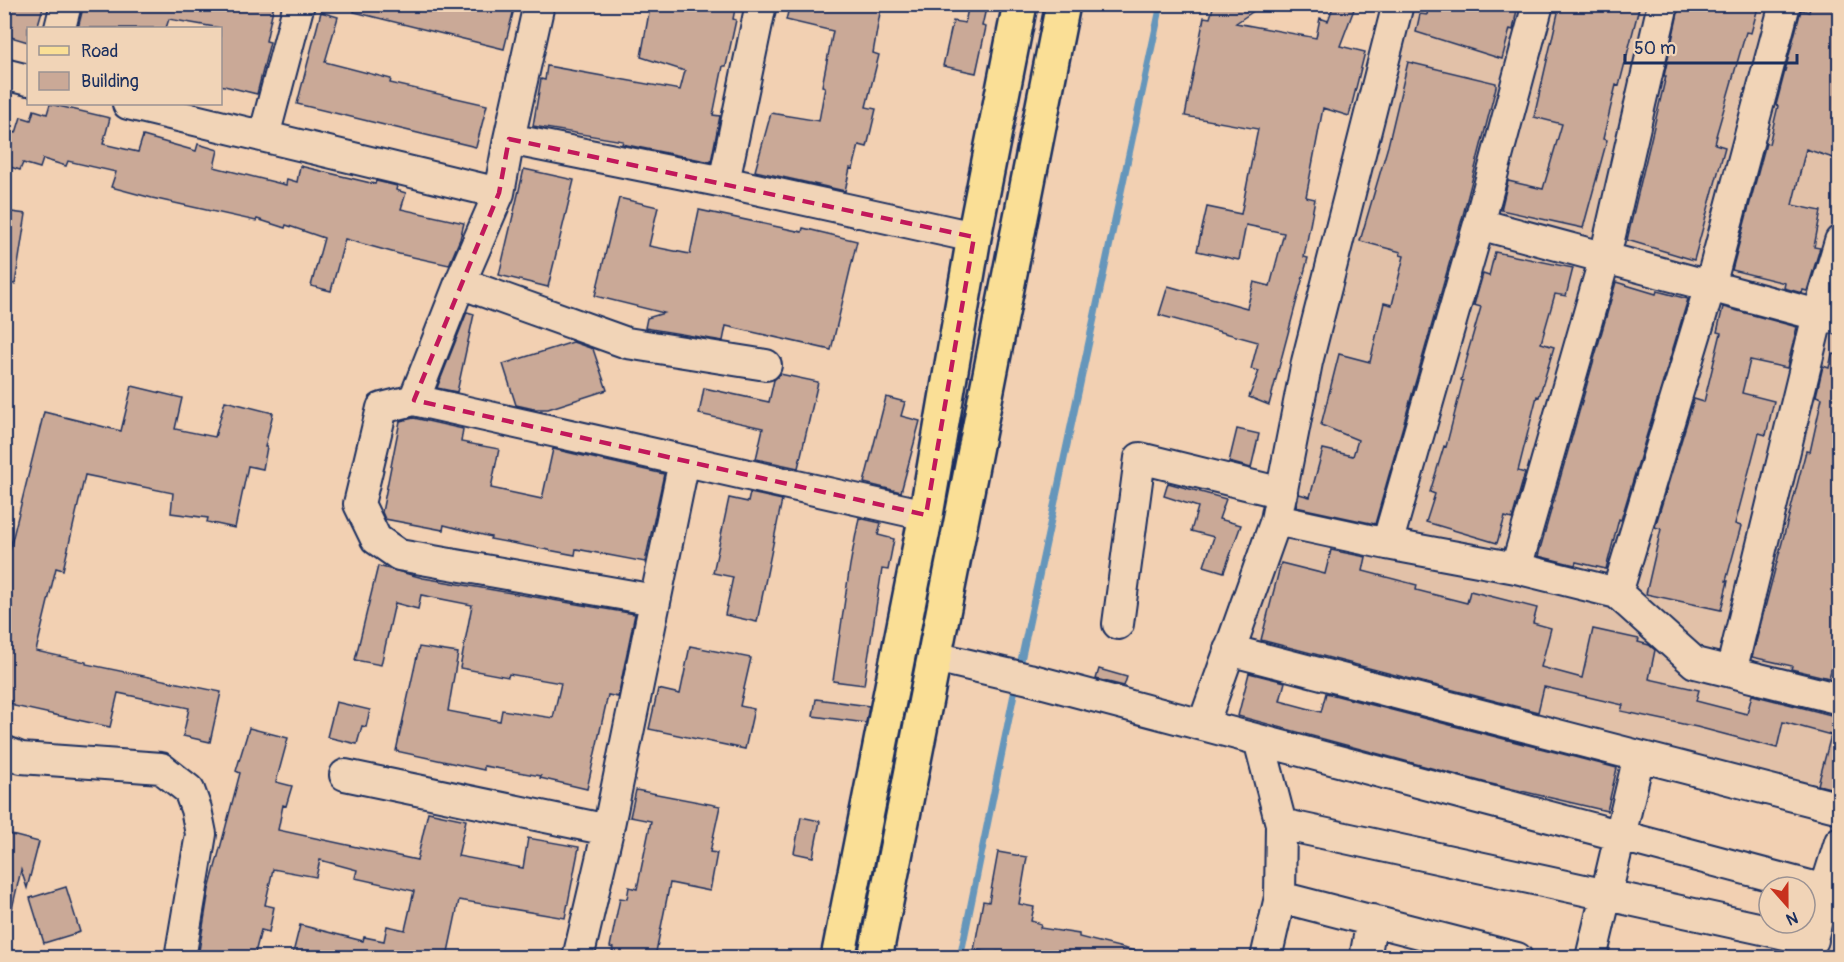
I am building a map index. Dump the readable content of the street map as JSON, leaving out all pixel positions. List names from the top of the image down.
{
  "legend": ["Road", "Building"],
  "scale_bar": "50 m",
  "north": "bottom"
}
